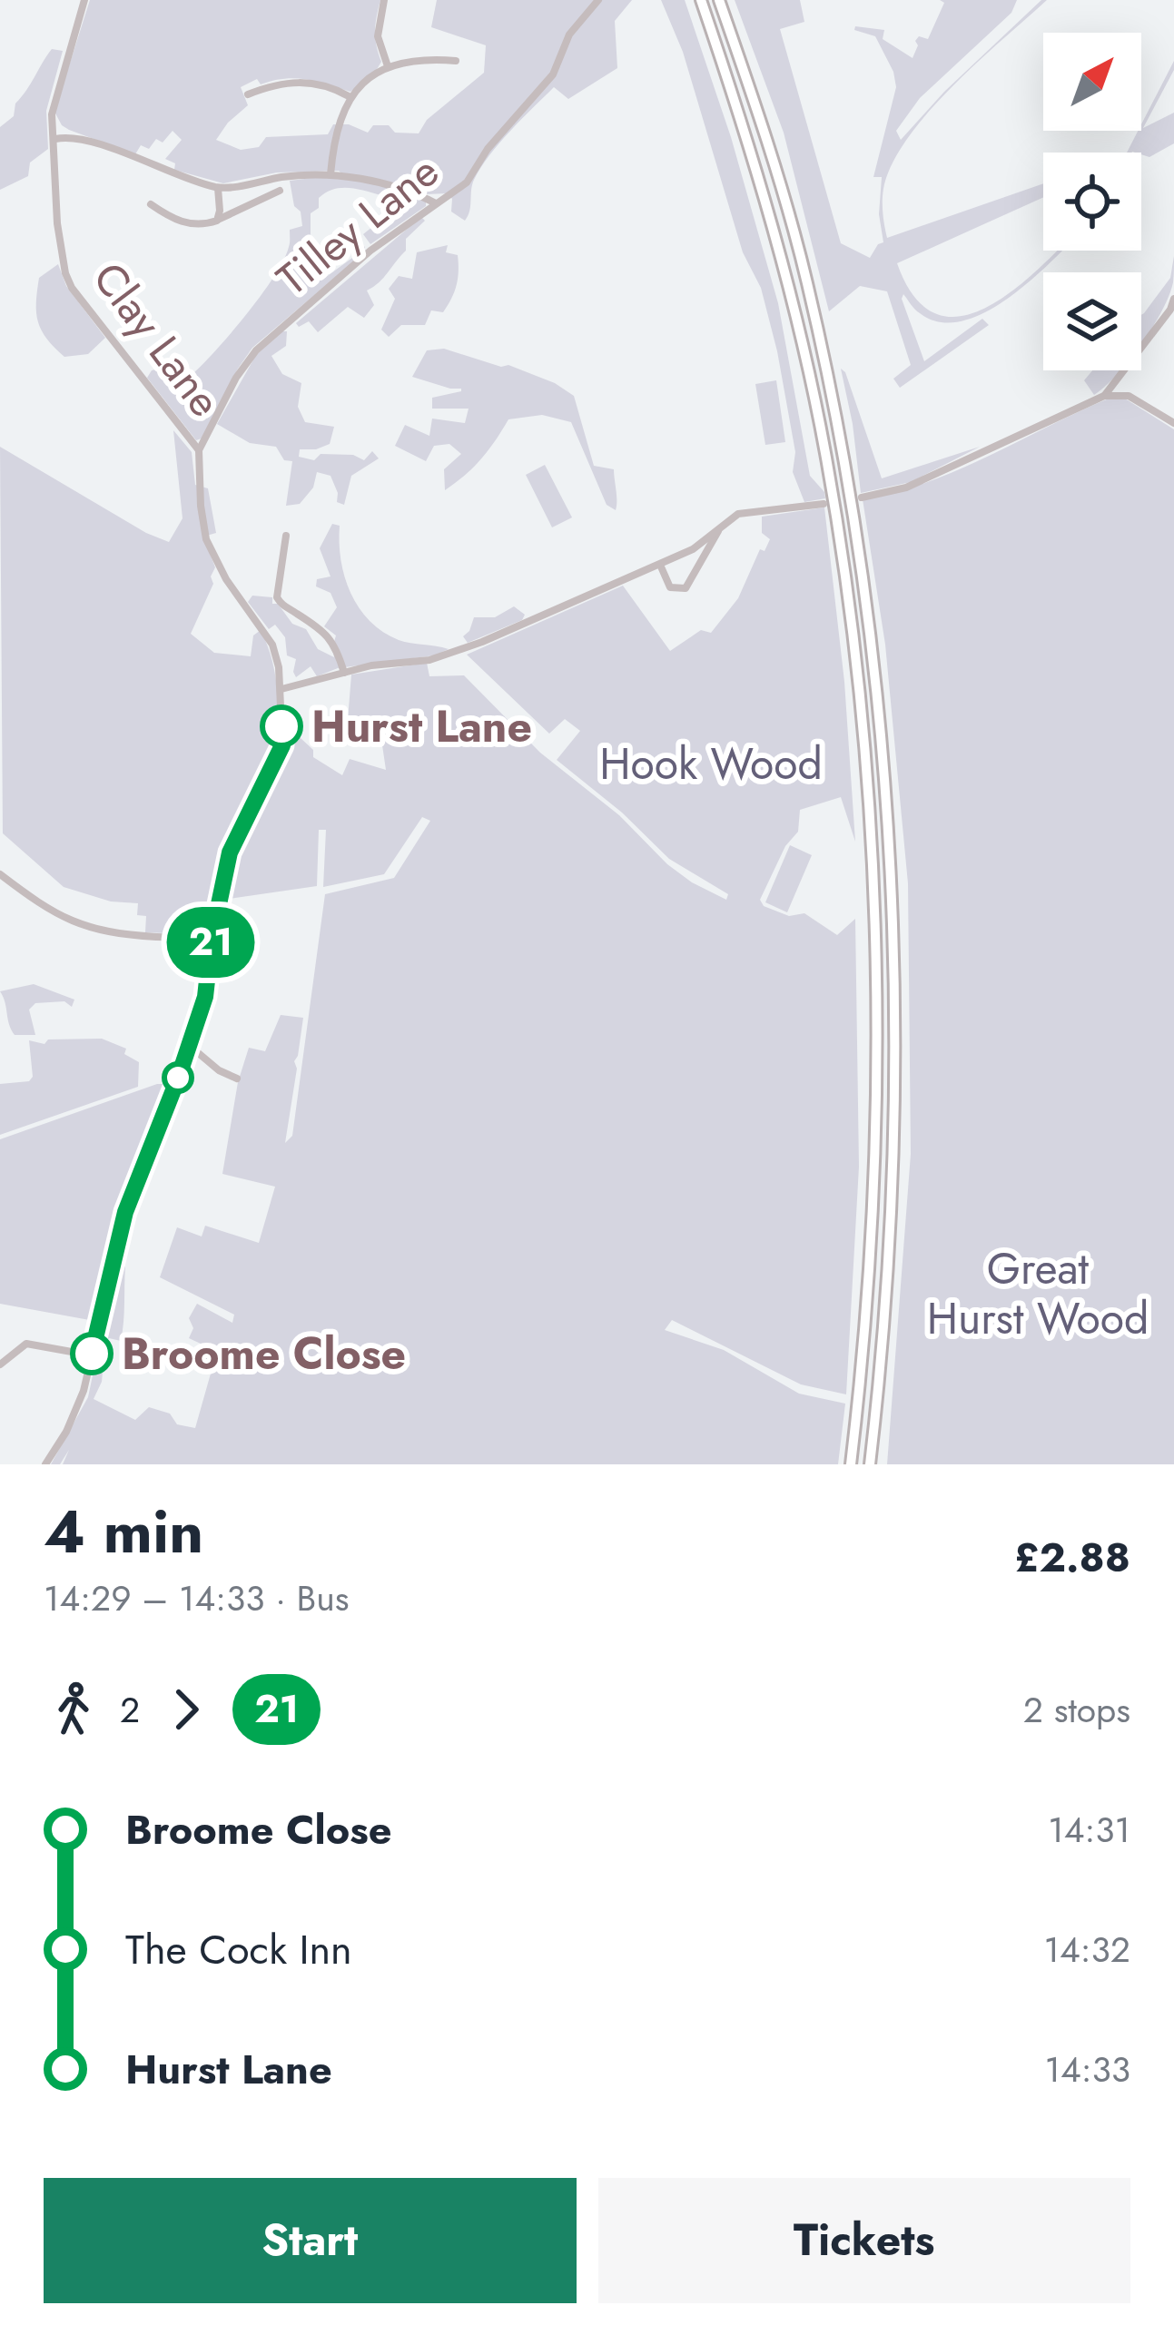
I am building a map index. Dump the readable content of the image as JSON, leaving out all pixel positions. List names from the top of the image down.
{
  "streets": {
    "street": ["Tilley Lane", "Clay Lane"]
  },
  "crossings": [
    ["Tilley Lane", "Clay Lane"]
  ],
  "parks": ["Hook Wood", "Great Hurst Wood"],
  "places": ["Hurst Lane", "Broome Close"],
  "lines": ["bus line 21"],
  "north": "top right",
  "page": {
    "on_map": "21",
    "heading": ["4 min", "14:29 – 14:33 · Bus", "£2.88"],
    "legs": ["2", "21", "2 stops"],
    "list": [
      {
        "name": "Broome Close",
        "value": "14:31"
      },
      {
        "name": "The Cock Inn",
        "value": "14:32"
      },
      {
        "name": "Hurst Lane",
        "value": "14:33"
      }
    ],
    "buttons": ["Start", "Tickets"]
  }
}
